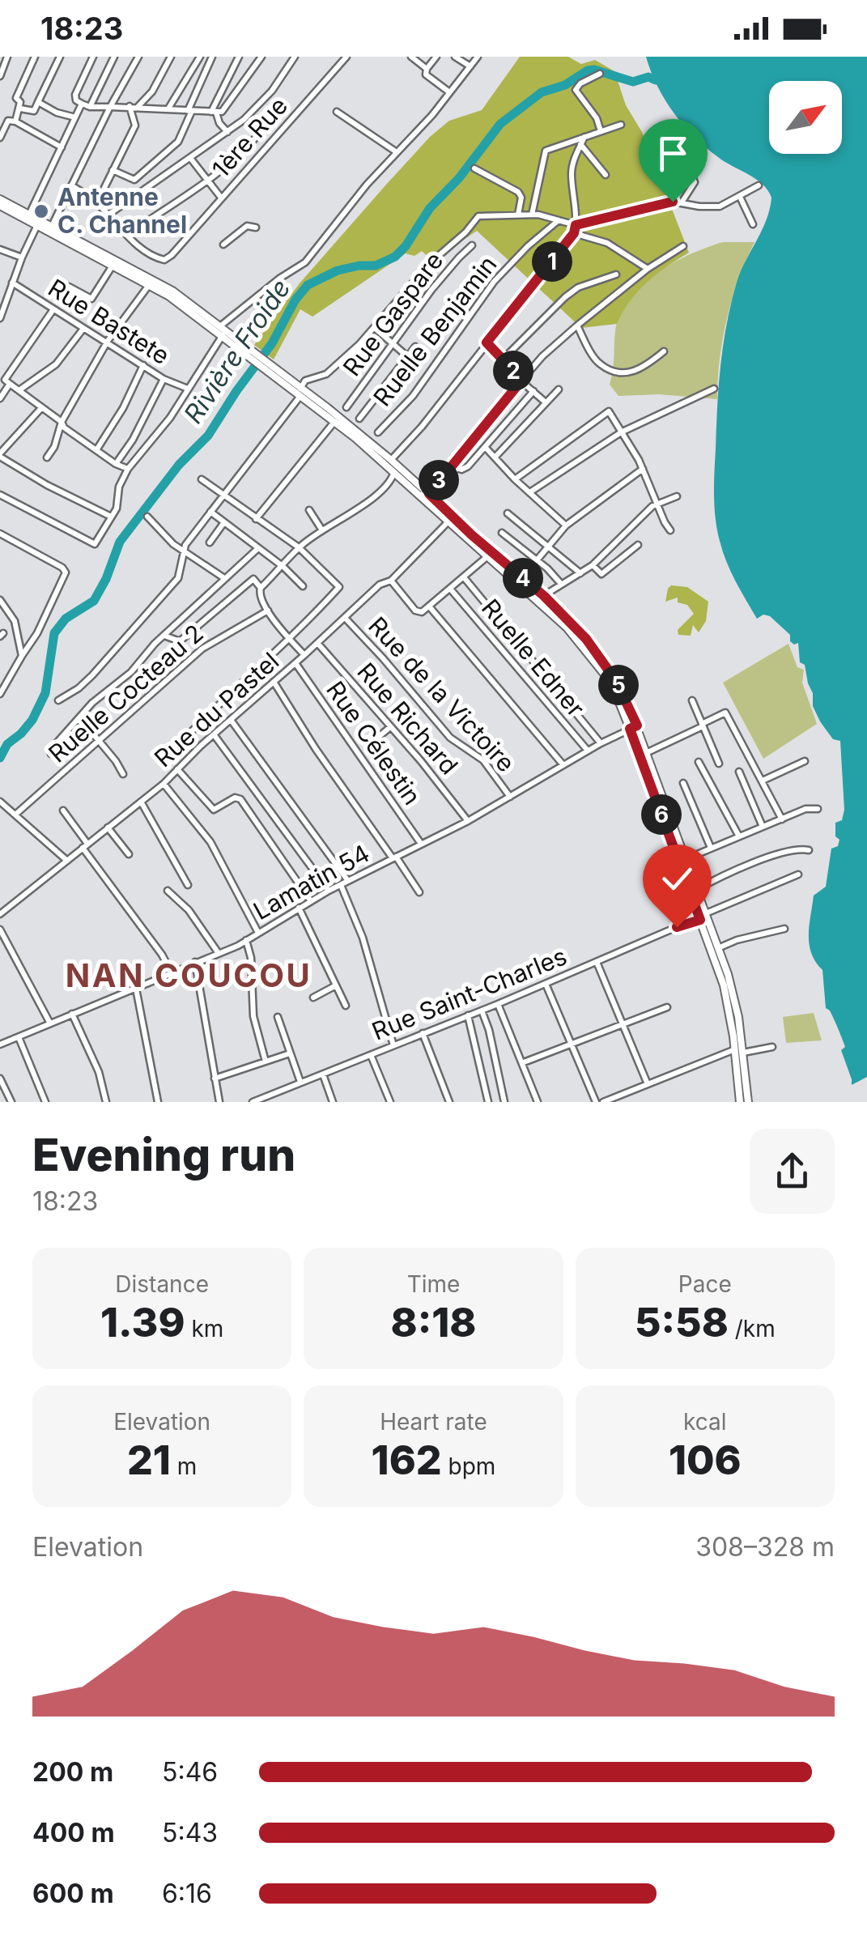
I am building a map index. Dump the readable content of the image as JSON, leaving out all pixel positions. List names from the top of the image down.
{
  "streets": {
    "street": [
      "1ère Rue",
      "Rue Gaspare",
      "Rue Bastete",
      "Ruelle Benjamin",
      "Ruelle Edner",
      "Ruelle Cocteau 2",
      "Rue de la Victoire",
      "Rue du Pastel",
      "Rue Richard",
      "Rue Célestin",
      "Lamatin 54",
      "Rue Saint-Charles"
    ]
  },
  "crossings": [
    ["Ruelle Edner", "Lamatin 54"],
    ["Rue de la Victoire", "Rue du Pastel"],
    ["Rue de la Victoire", "Lamatin 54"],
    ["Rue du Pastel", "Rue Richard"],
    ["Rue du Pastel", "Rue Célestin"],
    ["Rue Richard", "Lamatin 54"],
    ["Rue Célestin", "Lamatin 54"]
  ],
  "districts": ["NAN COUCOU"],
  "water": ["Rivière Froide"],
  "places": ["Antenne C. Channel"],
  "north": "top right",
  "page": {
    "status": "18:23",
    "pins": [
      "1",
      "2",
      "3",
      "4",
      "5",
      "6"
    ],
    "heading": ["Evening run", "18:23"],
    "stats": [
      ["Distance", "1.39 km"],
      ["Time", "8:18"],
      ["Pace", "5:58 /km"],
      ["Elevation", "21 m"],
      ["Heart rate", "162 bpm"],
      ["kcal", "106"]
    ],
    "chart": ["Elevation", "308–328 m"],
    "list": [
      {
        "name": "200 m",
        "note": "5:46"
      },
      {
        "name": "400 m",
        "note": "5:43"
      },
      {
        "name": "600 m",
        "note": "6:16"
      }
    ]
  }
}
